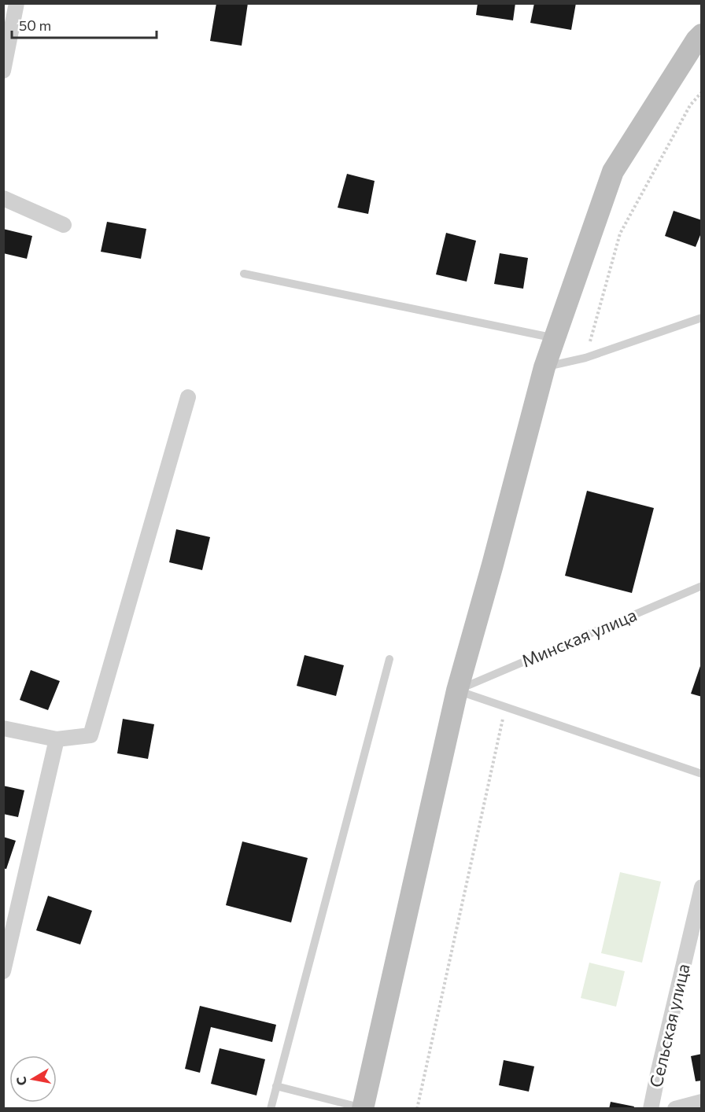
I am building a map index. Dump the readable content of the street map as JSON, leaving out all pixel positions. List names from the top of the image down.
{
  "streets": {
    "street": ["Сельская улица"],
    "lane": ["Минская улица"]
  },
  "scale_bar": "50 m",
  "north": "left"
}
